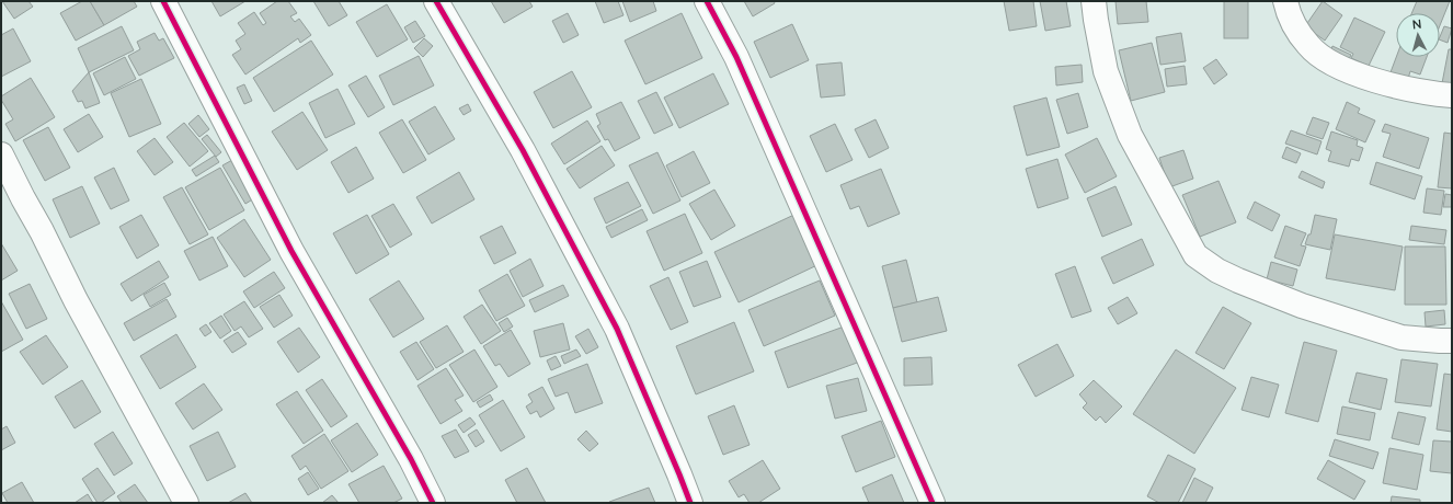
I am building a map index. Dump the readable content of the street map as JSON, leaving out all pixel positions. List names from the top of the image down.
{
  "north": "top"
}
